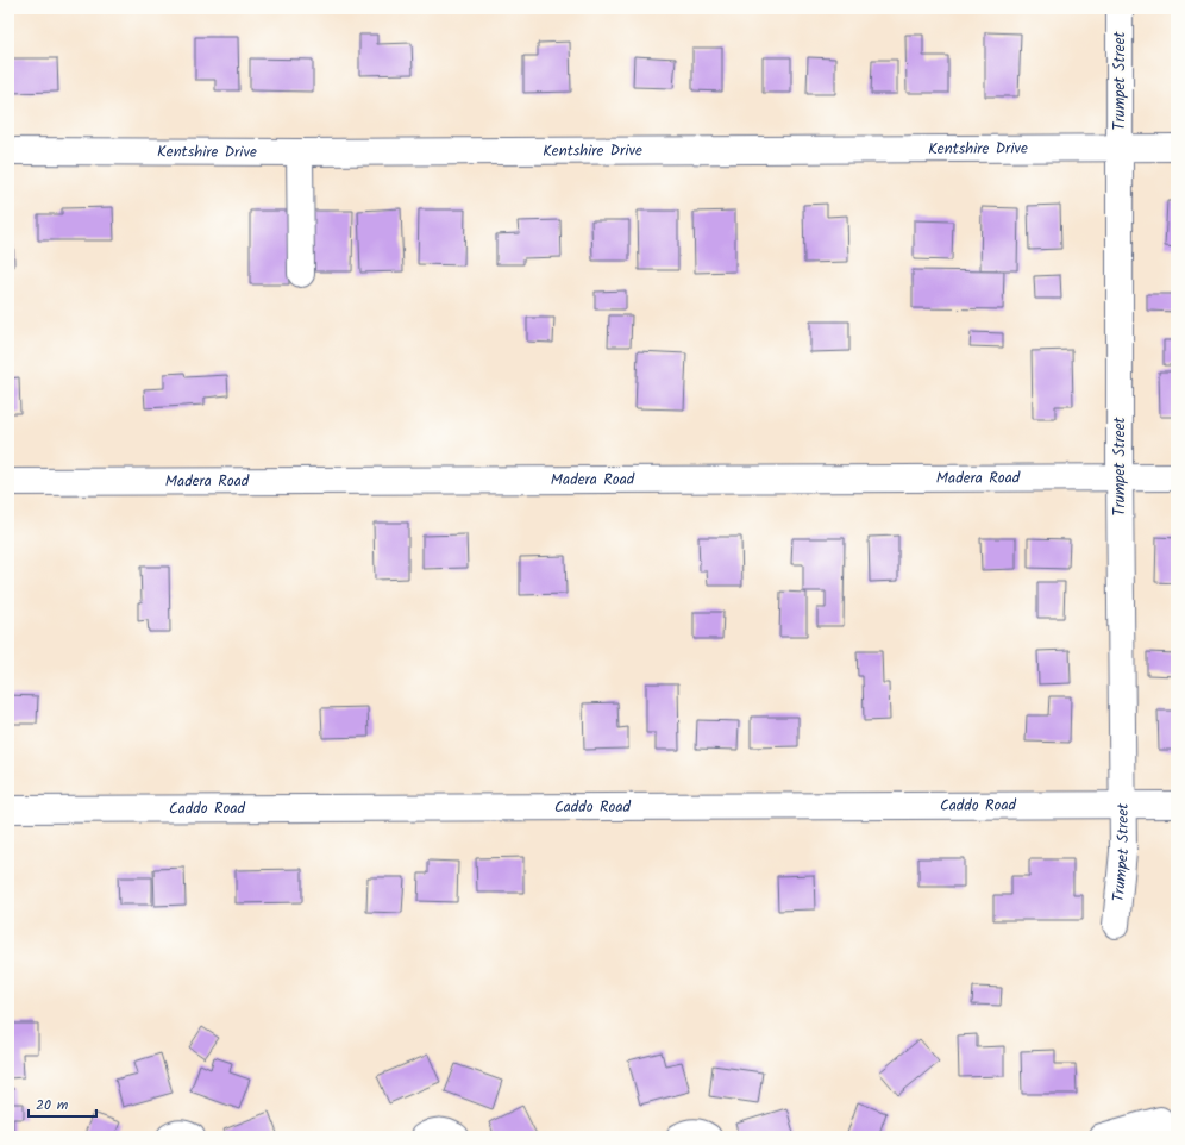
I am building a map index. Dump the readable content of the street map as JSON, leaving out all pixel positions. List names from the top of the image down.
{
  "streets": {
    "street": [
      "Trumpet Street",
      "Kentshire Drive",
      "Madera Road",
      "Caddo Road"
    ]
  },
  "crossings": [
    ["Trumpet Street", "Kentshire Drive"],
    ["Trumpet Street", "Madera Road"],
    ["Trumpet Street", "Caddo Road"]
  ],
  "scale_bar": "20 m"
}
